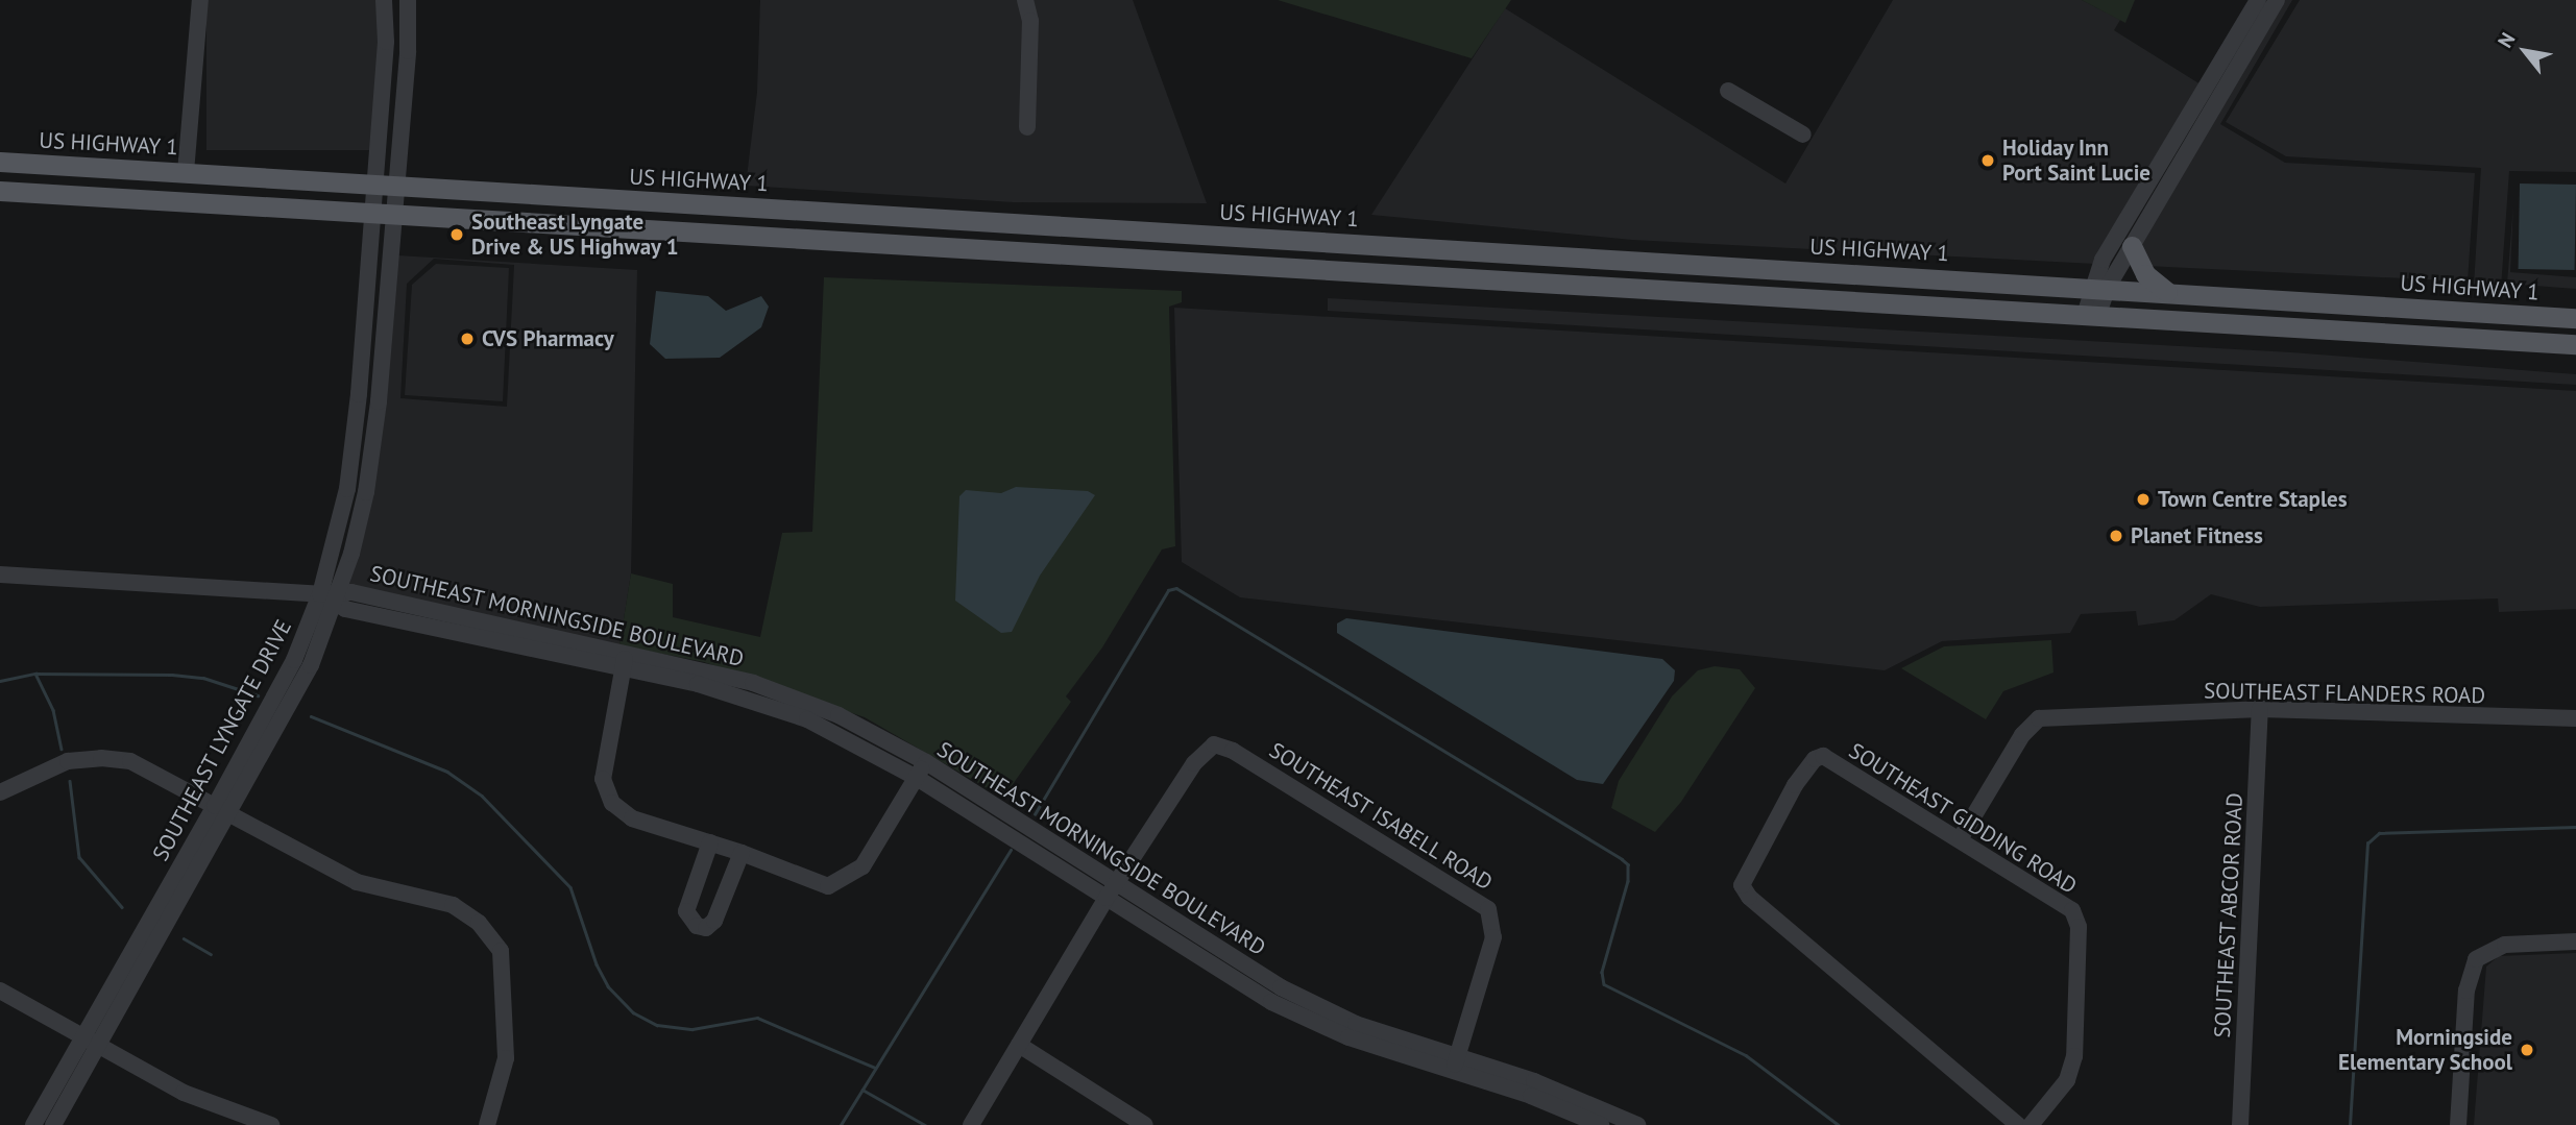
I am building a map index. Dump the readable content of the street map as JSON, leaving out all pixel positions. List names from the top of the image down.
{
  "streets": {
    "main road": ["US HIGHWAY 1"],
    "street": [
      "SOUTHEAST MORNINGSIDE BOULEVARD",
      "SOUTHEAST FLANDERS ROAD",
      "SOUTHEAST LYNGATE DRIVE",
      "SOUTHEAST ISABELL ROAD",
      "SOUTHEAST GIDDING ROAD",
      "SOUTHEAST ABCOR ROAD"
    ]
  },
  "crossings": [
    ["US HIGHWAY 1", "SOUTHEAST LYNGATE DRIVE"],
    ["SOUTHEAST MORNINGSIDE BOULEVARD", "SOUTHEAST LYNGATE DRIVE"],
    ["SOUTHEAST MORNINGSIDE BOULEVARD", "SOUTHEAST ISABELL ROAD"],
    ["SOUTHEAST FLANDERS ROAD", "SOUTHEAST GIDDING ROAD"],
    ["SOUTHEAST FLANDERS ROAD", "SOUTHEAST ABCOR ROAD"]
  ],
  "places": [
    "Holiday Inn Port Saint Lucie",
    "Southeast Lyngate Drive & US Highway 1",
    "CVS Pharmacy",
    "Town Centre Staples",
    "Planet Fitness",
    "Morningside Elementary School"
  ],
  "north": "top left"
}
